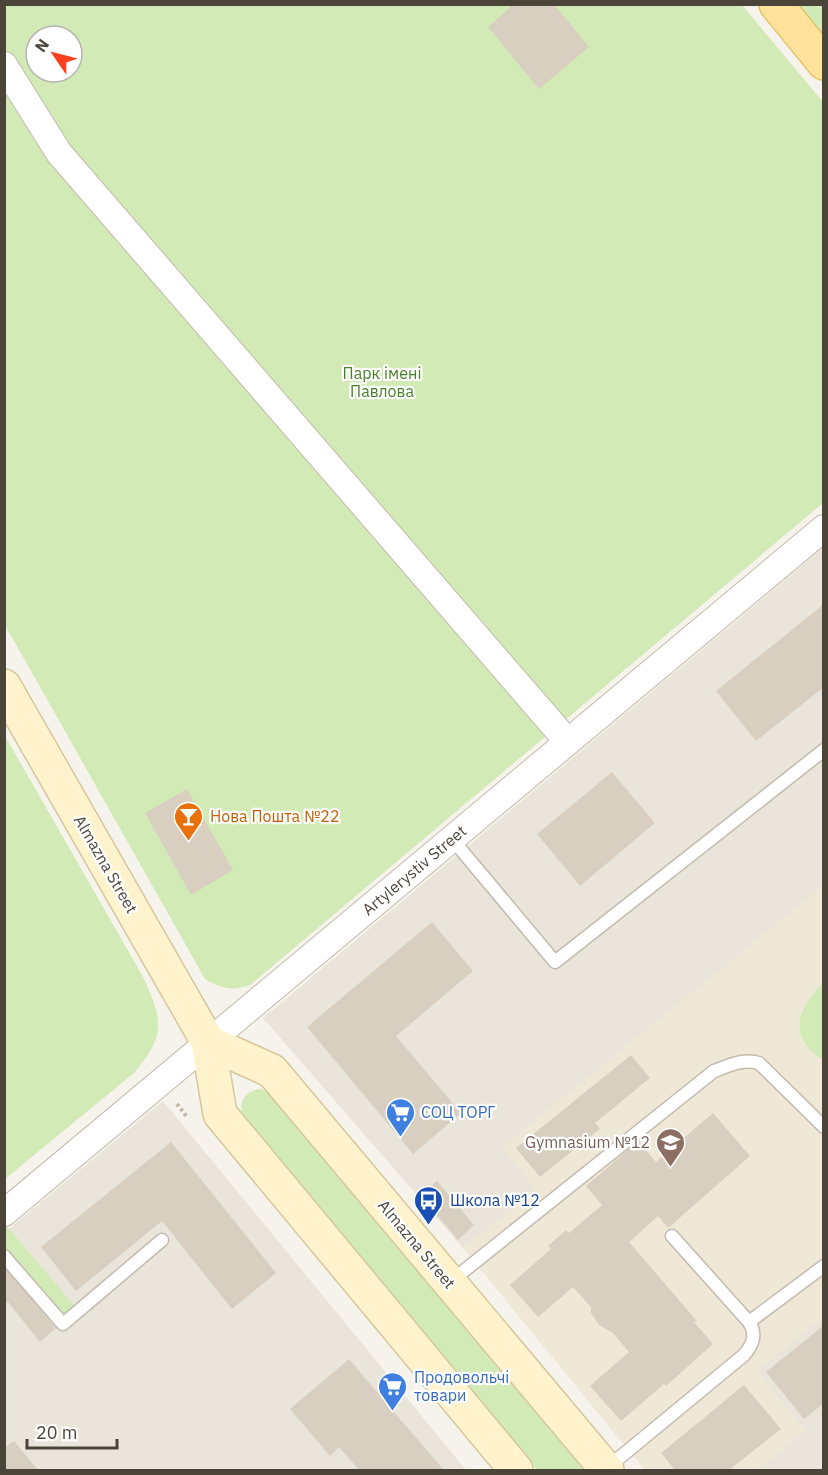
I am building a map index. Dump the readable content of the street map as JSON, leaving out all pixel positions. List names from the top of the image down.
{
  "streets": {
    "street": ["Almazna Street", "Artylerystiv Street"]
  },
  "crossings": [
    ["Almazna Street", "Artylerystiv Street"]
  ],
  "parks": ["Парк імені Павлова"],
  "places": {
    "bar": ["Нова Пошта №22"],
    "supermarket": ["СОЦ ТОРГ", "Продовольчі товари"],
    "school or university": ["Gymnasium №12"],
    "bus stop": ["Школа №12"]
  },
  "scale_bar": "20 m",
  "north": "top left"
}
